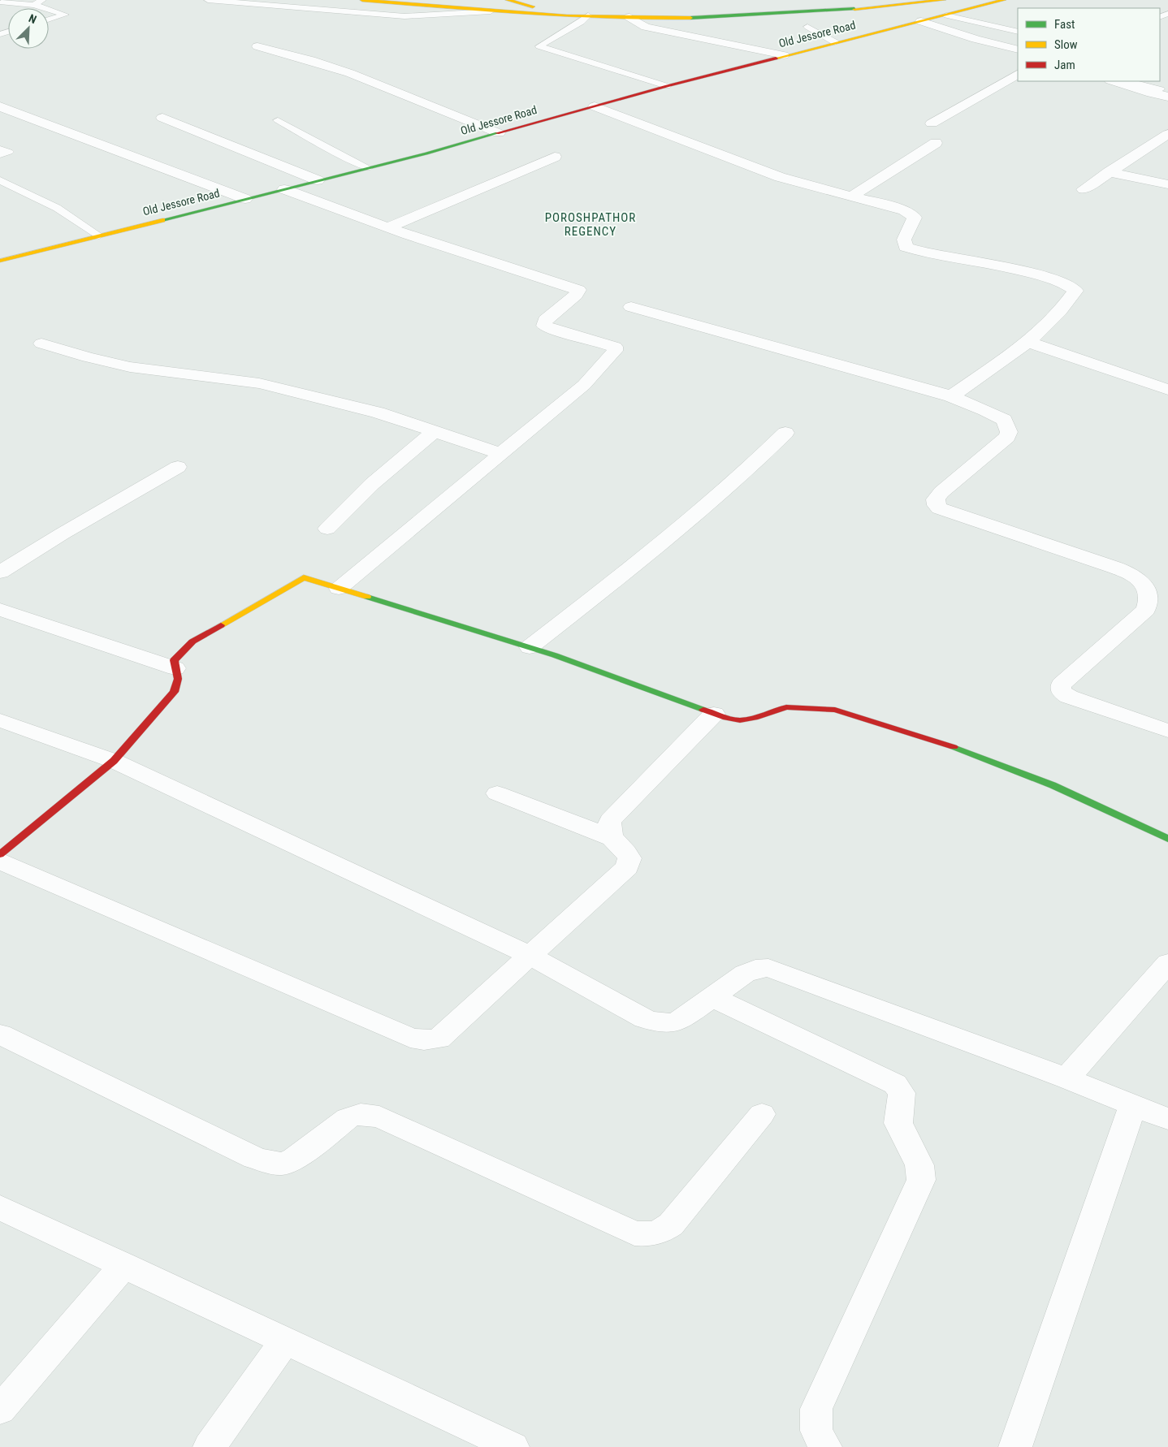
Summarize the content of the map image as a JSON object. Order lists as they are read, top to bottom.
{
  "streets": {
    "main road": ["Old Jessore Road"]
  },
  "districts": ["POROSHPATHOR REGENCY"],
  "legend": ["Fast", "Slow", "Jam"],
  "north": "top right"
}
